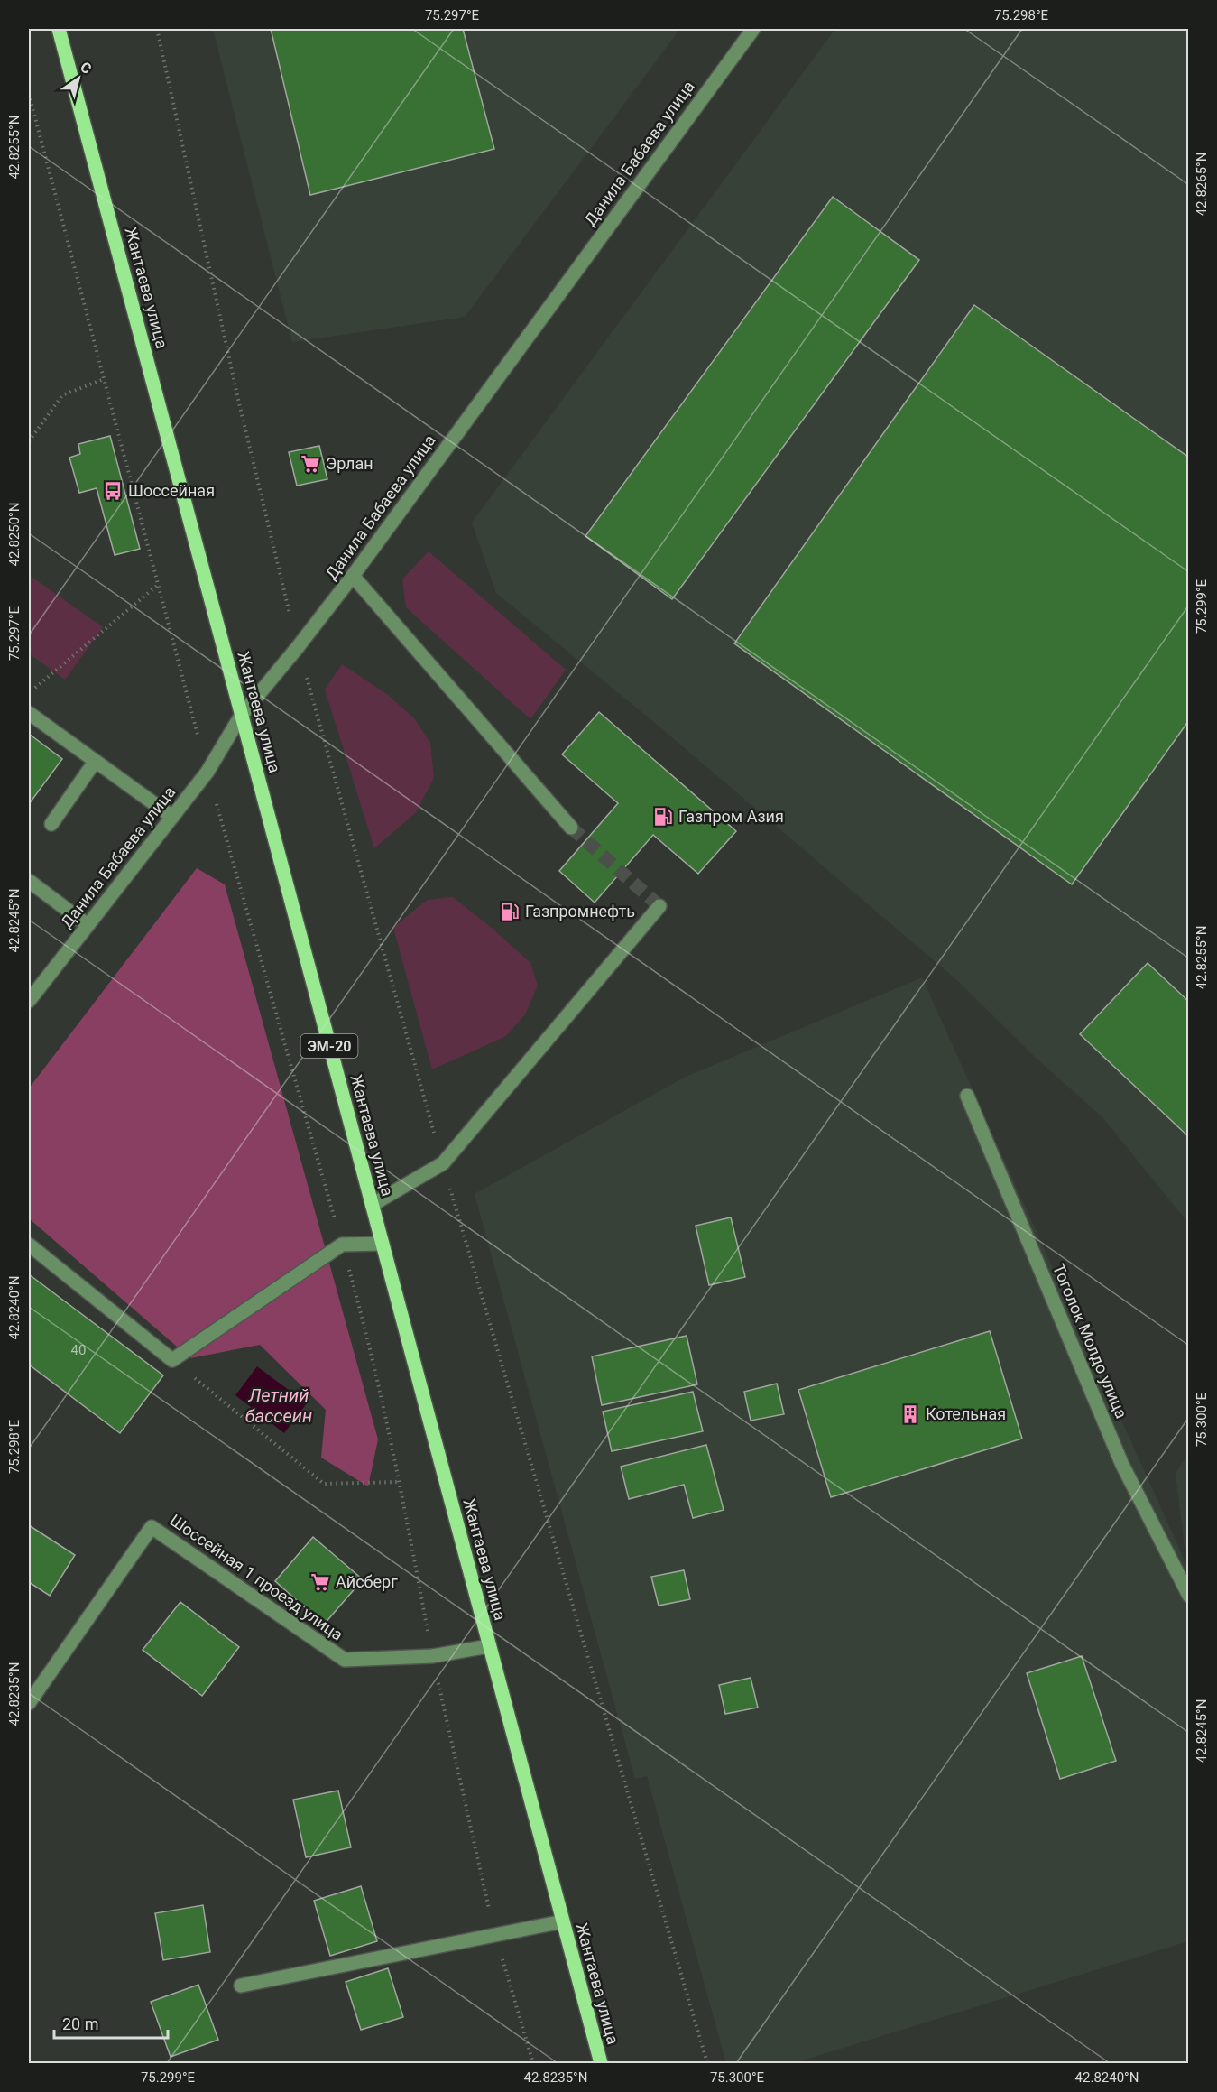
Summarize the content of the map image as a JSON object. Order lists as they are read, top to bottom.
{
  "streets": {
    "main road": ["Жантаева улица", "ЭМ-20"],
    "street": ["Данила Бабаева улица", "Тоголок Молдо улица", "Шоссейная 1 проезд улица"]
  },
  "crossings": [
    ["Данила Бабаева улица", "Жантаева улица"],
    ["Жантаева улица", "Шоссейная 1 проезд улица"]
  ],
  "water": ["Летний бассеин"],
  "places": {
    "supermarket": ["Эрлан", "Айсберг"],
    "bus stop": ["Шоссейная"],
    "fuel station": ["Газпром Азия", "Газпромнефть"],
    "building": ["Котельная"]
  },
  "house_numbers": ["40"],
  "scale_bar": "20 m",
  "north": "top right",
  "coordinates": [
    "75.297°E",
    "75.298°E",
    "42.8255°N",
    "42.8265°N",
    "42.8250°N",
    "75.299°E",
    "42.8245°N",
    "42.8240°N",
    "75.300°E",
    "42.8235°N"
  ]
}
